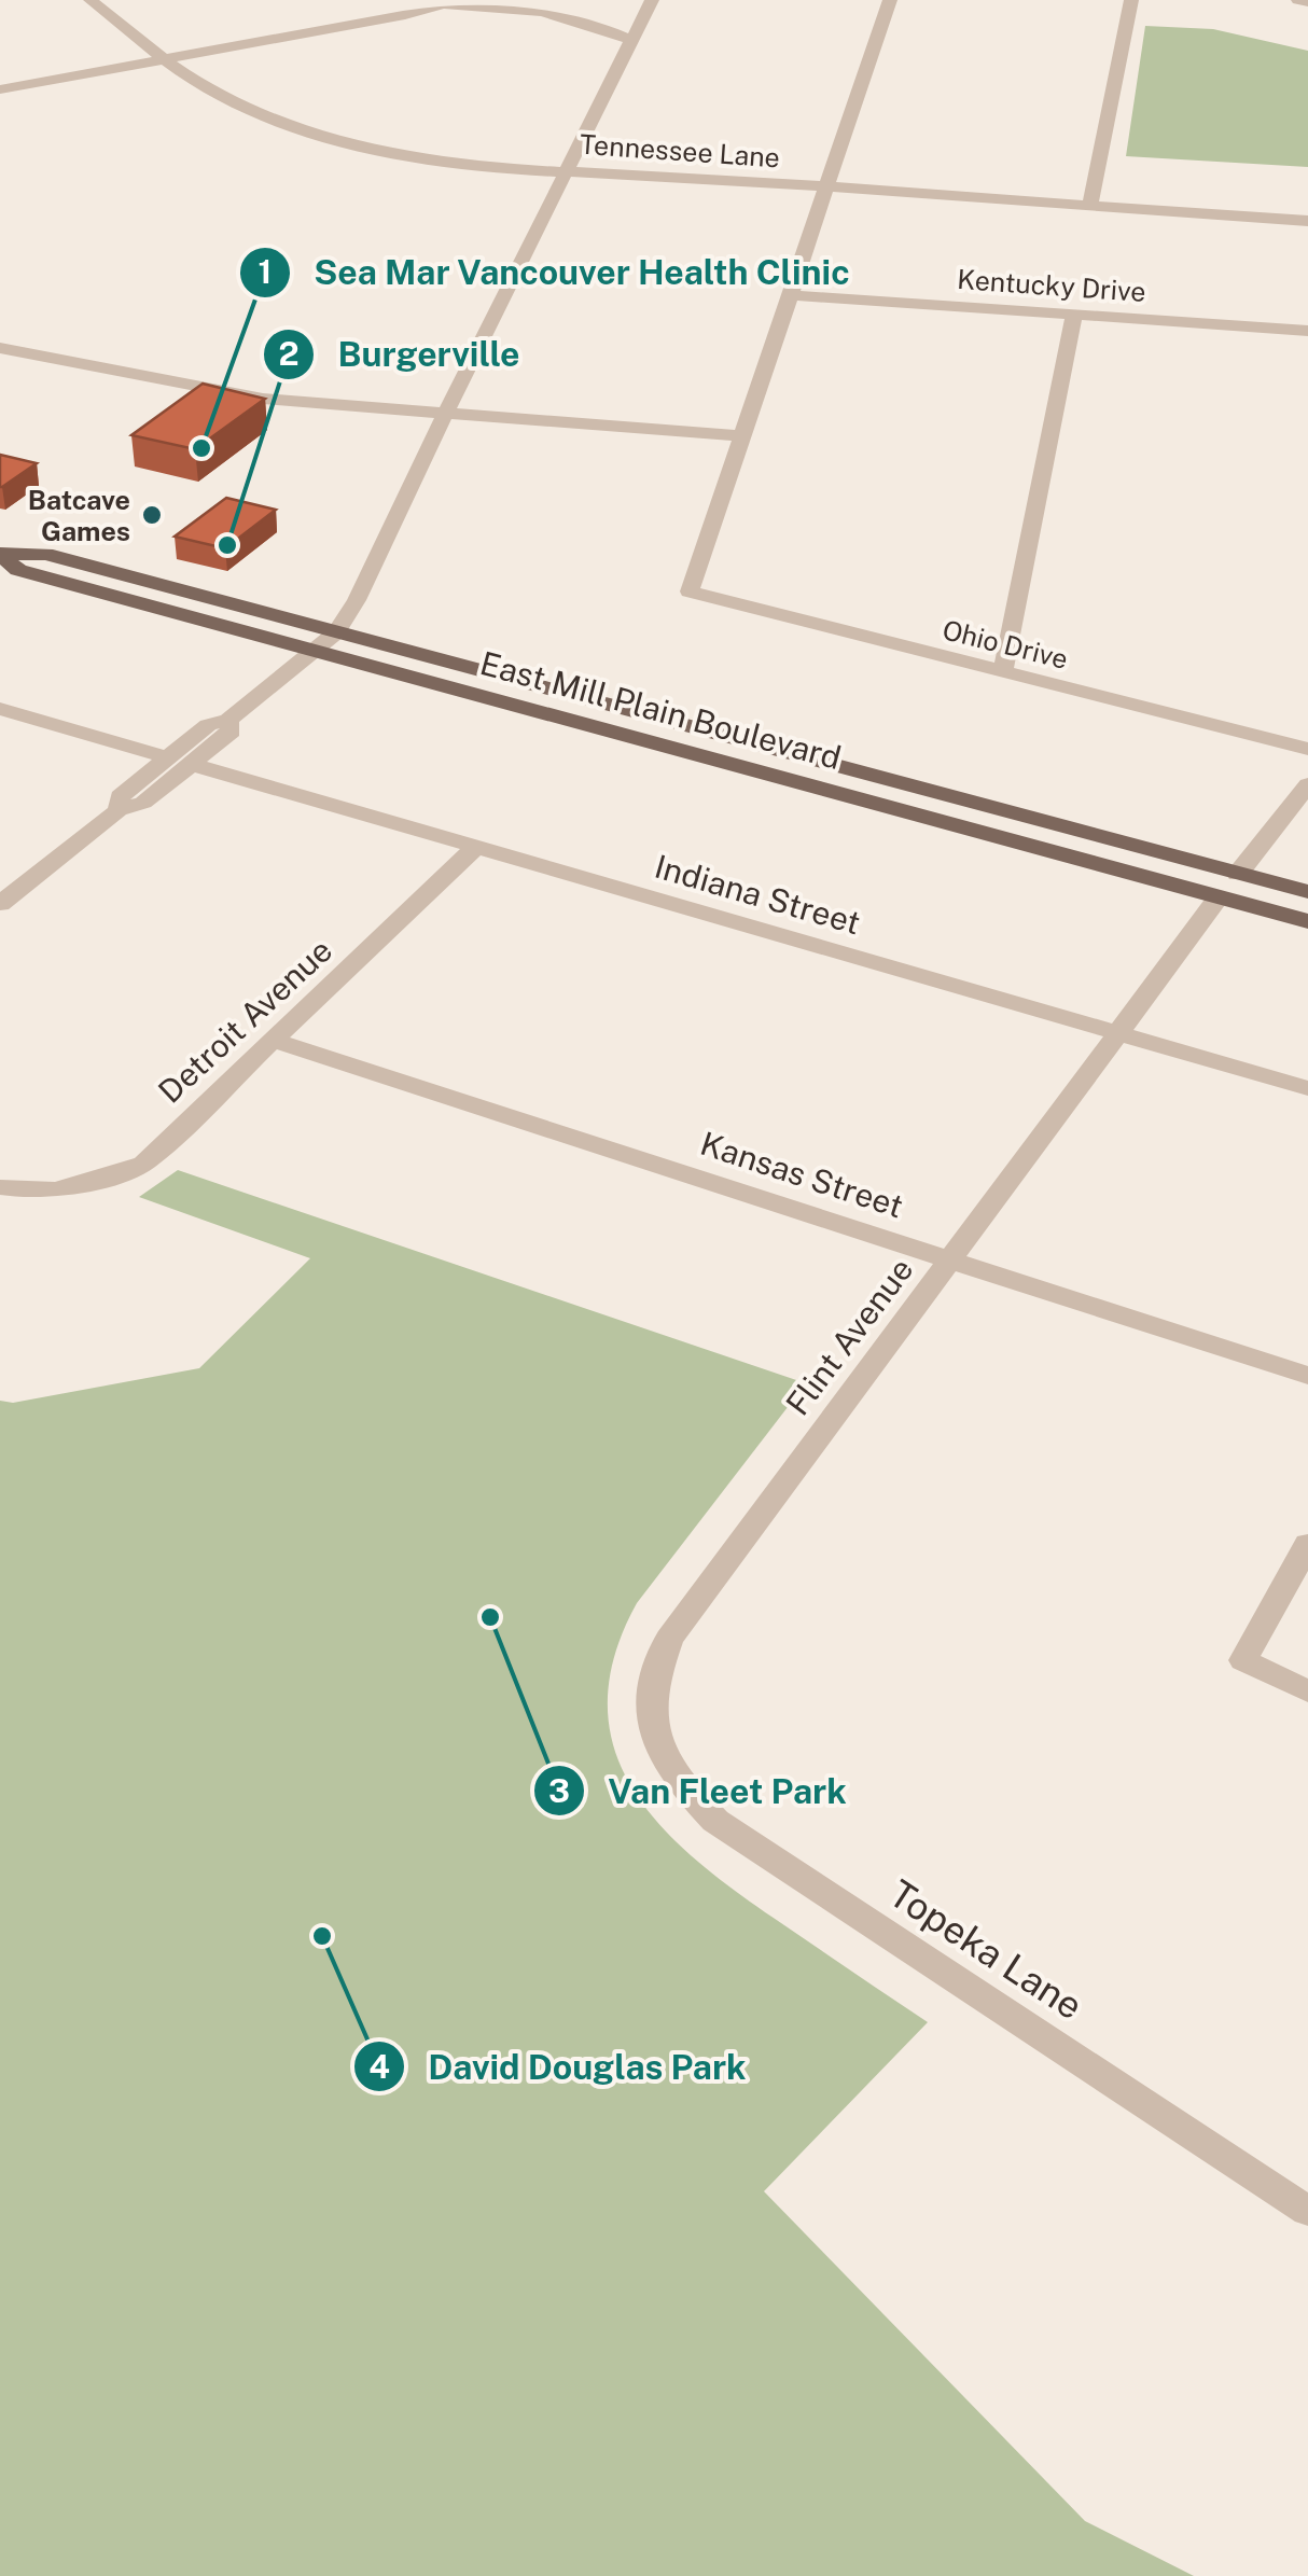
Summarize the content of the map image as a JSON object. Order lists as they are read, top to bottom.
{
  "streets": {
    "main road": ["East Mill Plain Boulevard"],
    "street": [
      "Tennessee Lane",
      "Kentucky Drive",
      "Ohio Drive",
      "Indiana Street",
      "Detroit Avenue",
      "Kansas Street",
      "Flint Avenue",
      "Topeka Lane"
    ]
  },
  "crossings": [
    ["East Mill Plain Boulevard", "Flint Avenue"],
    ["Indiana Street", "Detroit Avenue"],
    ["Indiana Street", "Flint Avenue"],
    ["Detroit Avenue", "Kansas Street"],
    ["Kansas Street", "Flint Avenue"],
    ["Flint Avenue", "Topeka Lane"]
  ],
  "places": [
    "Sea Mar Vancouver Health Clinic",
    "Batcave Games",
    "Burgerville",
    "Van Fleet Park",
    "David Douglas Park"
  ]
}
